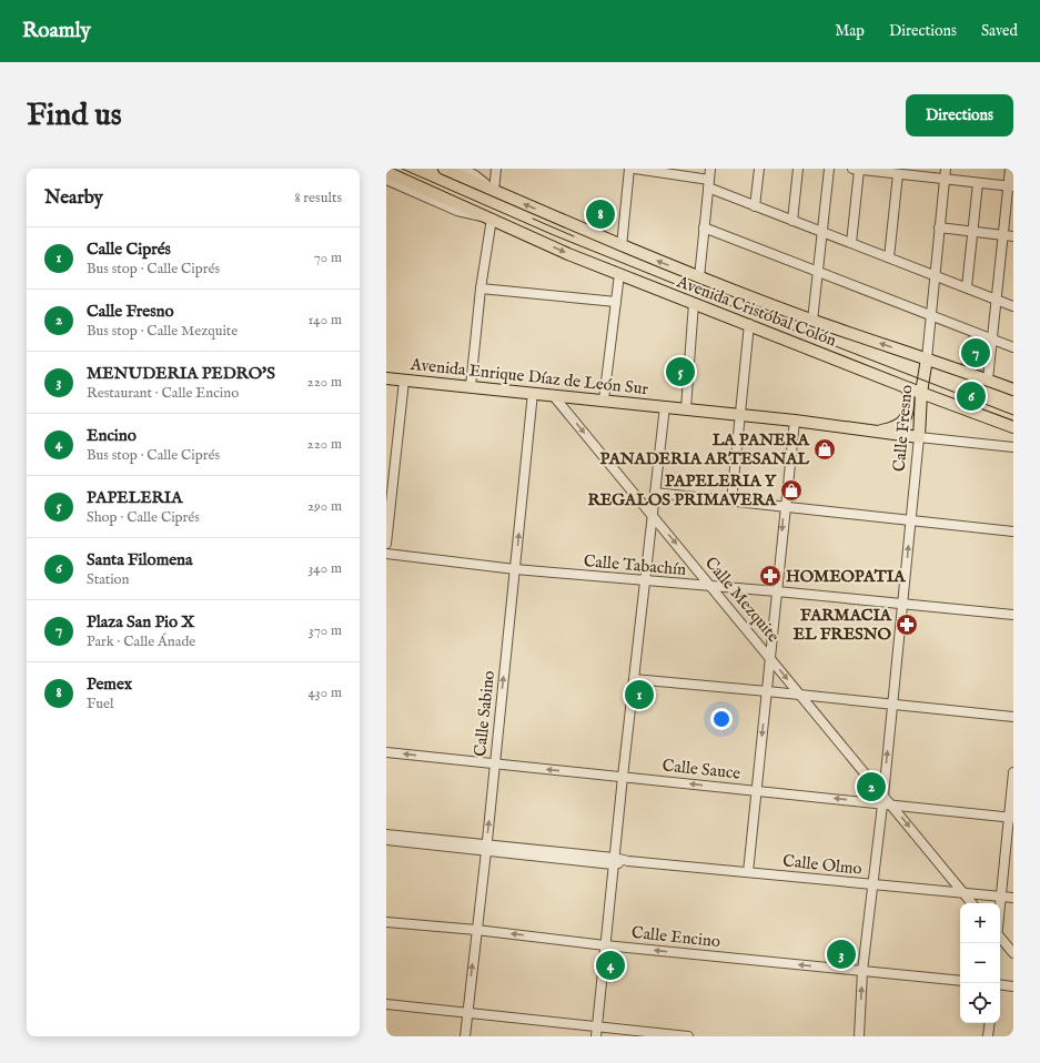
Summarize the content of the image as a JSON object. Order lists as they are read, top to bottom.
{
  "streets": {
    "main road": ["Avenida Cristóbal Colón", "Avenida Enrique Díaz de León Sur", "Calle Fresno"],
    "street": [
      "Calle Tabachín",
      "Calle Mezquite",
      "Calle Sabino",
      "Calle Sauce",
      "Calle Olmo",
      "Calle Encino"
    ]
  },
  "crossings": [
    ["Avenida Cristóbal Colón", "Calle Fresno"],
    ["Avenida Enrique Díaz de León Sur", "Calle Fresno"],
    ["Avenida Enrique Díaz de León Sur", "Calle Mezquite"],
    ["Avenida Enrique Díaz de León Sur", "Calle Sabino"],
    ["Calle Fresno", "Calle Tabachín"],
    ["Calle Fresno", "Calle Mezquite"],
    ["Calle Fresno", "Calle Sauce"],
    ["Calle Fresno", "Calle Olmo"],
    ["Calle Fresno", "Calle Encino"],
    ["Calle Tabachín", "Calle Mezquite"],
    ["Calle Tabachín", "Calle Sabino"],
    ["Calle Mezquite", "Calle Sauce"],
    ["Calle Mezquite", "Calle Olmo"],
    ["Calle Sabino", "Calle Sauce"],
    ["Calle Sabino", "Calle Olmo"],
    ["Calle Sabino", "Calle Encino"]
  ],
  "one_way": [
    "Calle Mezquite",
    "Calle Sabino",
    "Calle Sauce",
    "Calle Encino"
  ],
  "places": {
    "shop": ["LA PANERA PANADERIA ARTESANAL", "PAPELERIA Y REGALOS PRIMAVERA"],
    "pharmacy": ["HOMEOPATIA", "FARMACIA EL FRESNO"]
  },
  "page": {
    "header": "Roamly",
    "nav": ["Map", "Directions", "Saved"],
    "buttons": "Directions",
    "title": "Find us",
    "heading": ["Nearby", "8 results"],
    "pins": [
      "8",
      "7",
      "5",
      "6",
      "1",
      "2",
      "3",
      "4"
    ],
    "list": [
      {
        "mark": "1",
        "name": "Calle Ciprés",
        "note": "Bus stop · Calle Ciprés",
        "value": "70 m"
      },
      {
        "mark": "2",
        "name": "Calle Fresno",
        "note": "Bus stop · Calle Mezquite",
        "value": "140 m"
      },
      {
        "mark": "3",
        "name": "MENUDERIA PEDRO'S",
        "note": "Restaurant · Calle Encino",
        "value": "220 m"
      },
      {
        "mark": "4",
        "name": "Encino",
        "note": "Bus stop · Calle Ciprés",
        "value": "220 m"
      },
      {
        "mark": "5",
        "name": "PAPELERIA",
        "note": "Shop · Calle Ciprés",
        "value": "290 m"
      },
      {
        "mark": "6",
        "name": "Santa Filomena",
        "note": "Station",
        "value": "340 m"
      },
      {
        "mark": "7",
        "name": "Plaza San Pio X",
        "note": "Park · Calle Ánade",
        "value": "370 m"
      },
      {
        "mark": "8",
        "name": "Pemex",
        "note": "Fuel",
        "value": "430 m"
      }
    ],
    "map_buttons": ["+", "−"]
  }
}
